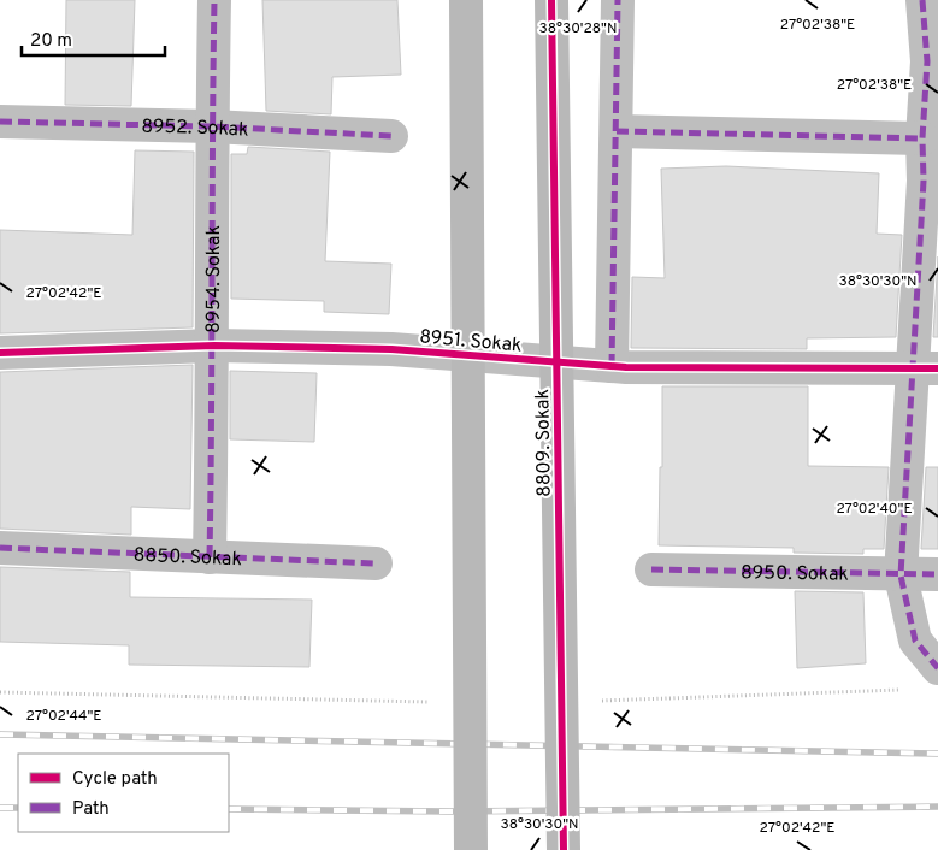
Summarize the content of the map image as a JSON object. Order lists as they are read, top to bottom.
{
  "streets": {
    "street": [
      "8952. Sokak",
      "8954. Sokak",
      "8951. Sokak",
      "8809. Sokak",
      "8850. Sokak",
      "8950. Sokak"
    ]
  },
  "crossings": [
    ["8952. Sokak", "8954. Sokak"],
    ["8954. Sokak", "8951. Sokak"],
    ["8954. Sokak", "8850. Sokak"]
  ],
  "legend": ["Cycle path", "Path"],
  "scale_bar": "20 m",
  "coordinates": [
    "27°02'38\"E",
    "38°30'28\"N",
    "38°30'30\"N",
    "27°02'42\"E",
    "27°02'40\"E",
    "27°02'44\"E"
  ]
}
